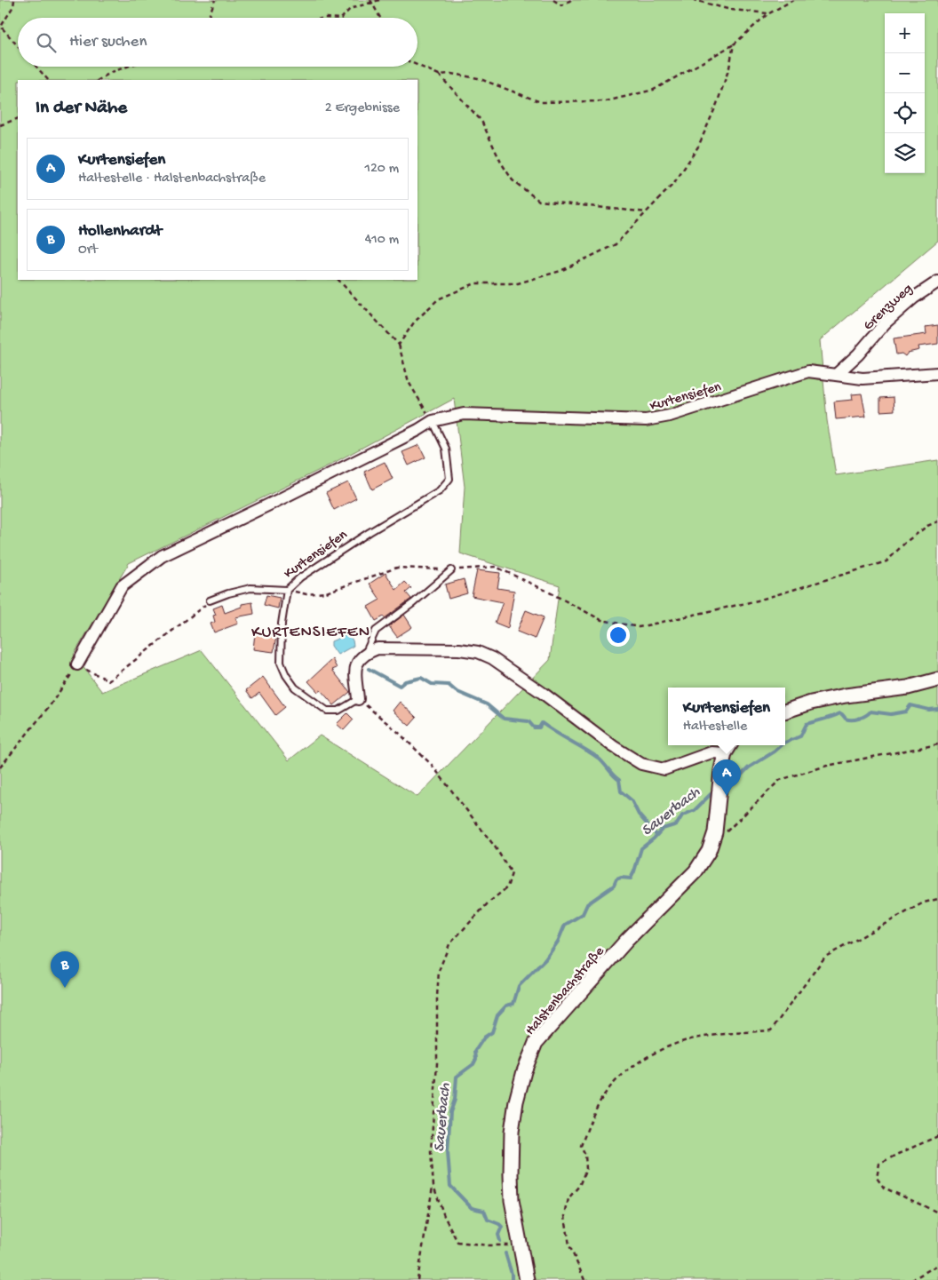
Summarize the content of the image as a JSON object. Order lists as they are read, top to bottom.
{
  "streets": {
    "street": ["Grenzweg", "Kurtensiefen", "Halstenbachstraße"]
  },
  "crossings": [
    ["Grenzweg", "Kurtensiefen"]
  ],
  "districts": ["KURTENSIEFEN"],
  "water": ["Sauerbach"],
  "page": {
    "map_buttons": ["+", "−"],
    "search": "Hier suchen",
    "heading": ["In der Nähe", "2 Ergebnisse"],
    "list": [
      {
        "mark": "A",
        "name": "Kurtensiefen",
        "note": "Haltestelle · Halstenbachstraße",
        "value": "120 m"
      },
      {
        "mark": "B",
        "name": "Hollenhardt",
        "note": "Ort",
        "value": "410 m"
      }
    ],
    "popup": ["Kurtensiefen", "Haltestelle"],
    "pins": ["A", "B"]
  }
}
